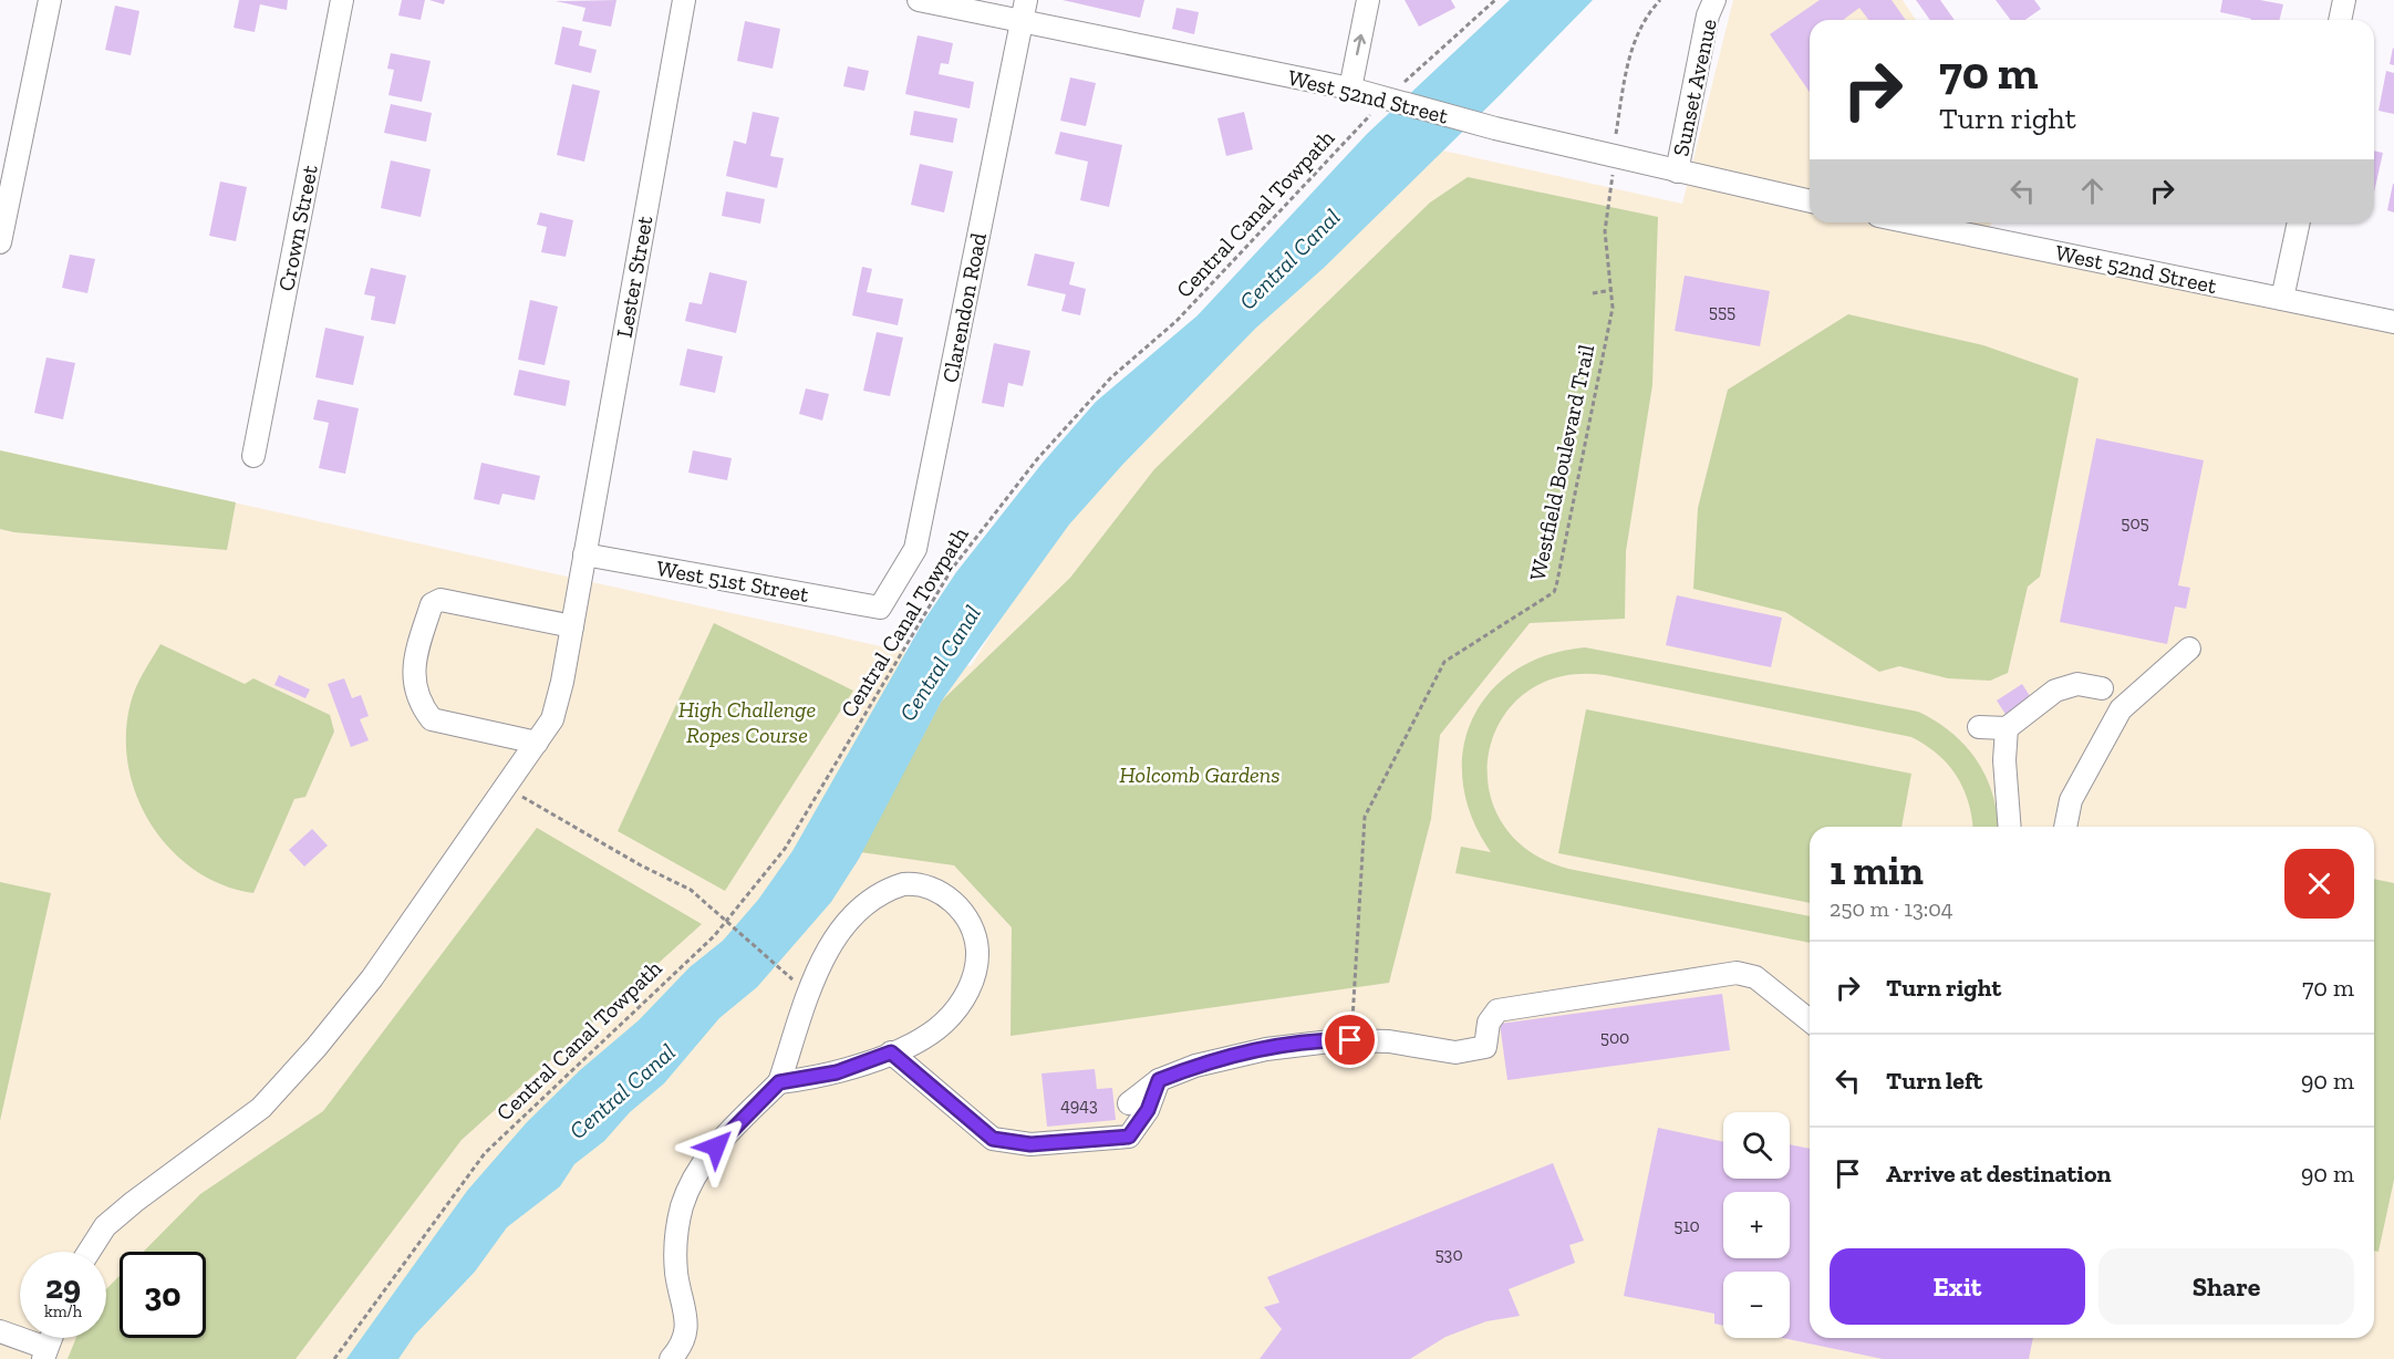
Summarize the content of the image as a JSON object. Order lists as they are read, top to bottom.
{
  "streets": {
    "street": [
      "Sunset Avenue",
      "West 52nd Street",
      "Crown Street",
      "Lester Street",
      "Clarendon Road",
      "West 51st Street"
    ],
    "path": ["Central Canal Towpath", "Westfield Boulevard Trail"]
  },
  "crossings": [
    ["Sunset Avenue", "West 52nd Street"],
    ["West 52nd Street", "Central Canal Towpath"],
    ["West 52nd Street", "Clarendon Road"],
    ["Lester Street", "West 51st Street"],
    ["Clarendon Road", "West 51st Street"]
  ],
  "water": ["Central Canal"],
  "parks": ["High Challenge Ropes Course", "Holcomb Gardens"],
  "house_numbers": [
    "555",
    "505",
    "500",
    "4943",
    "510",
    "530"
  ],
  "page": {
    "turn": ["70 m", "Turn right"],
    "heading": ["1 min", "250 m · 13:04"],
    "list": [
      {
        "name": "Turn right",
        "value": "70 m"
      },
      {
        "name": "Turn left",
        "value": "90 m"
      },
      {
        "name": "Arrive at destination",
        "value": "90 m"
      }
    ],
    "map_buttons": ["+", "−"],
    "buttons": ["Exit", "Share"],
    "speed": "29 km/h",
    "limit": "30"
  }
}
